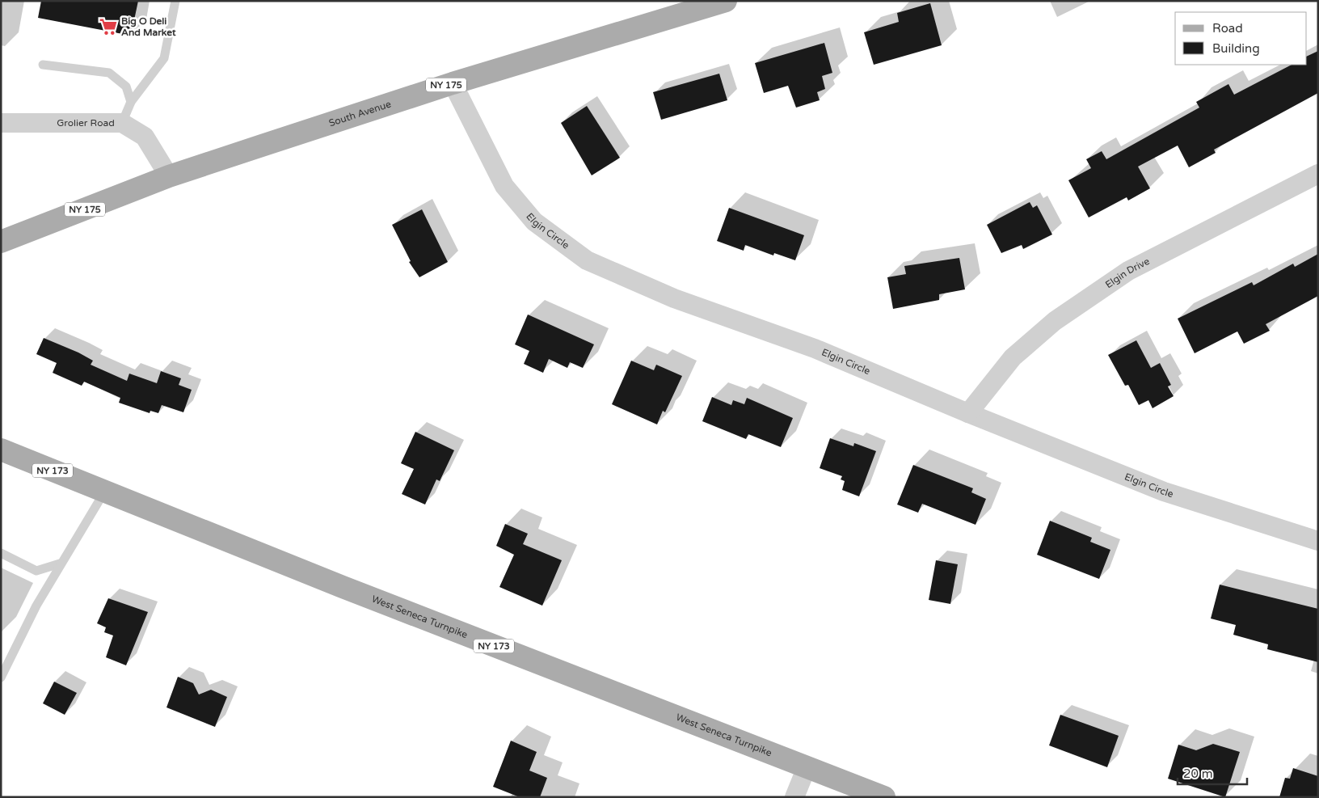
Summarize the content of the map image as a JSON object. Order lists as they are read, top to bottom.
{
  "streets": {
    "main road": [
      "NY 175",
      "South Avenue",
      "NY 173",
      "West Seneca Turnpike"
    ],
    "street": ["Grolier Road", "Elgin Circle", "Elgin Drive"]
  },
  "crossings": [
    ["South Avenue", "Grolier Road"],
    ["South Avenue", "Elgin Circle"],
    ["Elgin Circle", "Elgin Drive"]
  ],
  "places": {
    "supermarket": ["Big O Deli And Market"]
  },
  "legend": ["Road", "Building"],
  "scale_bar": "20 m"
}
